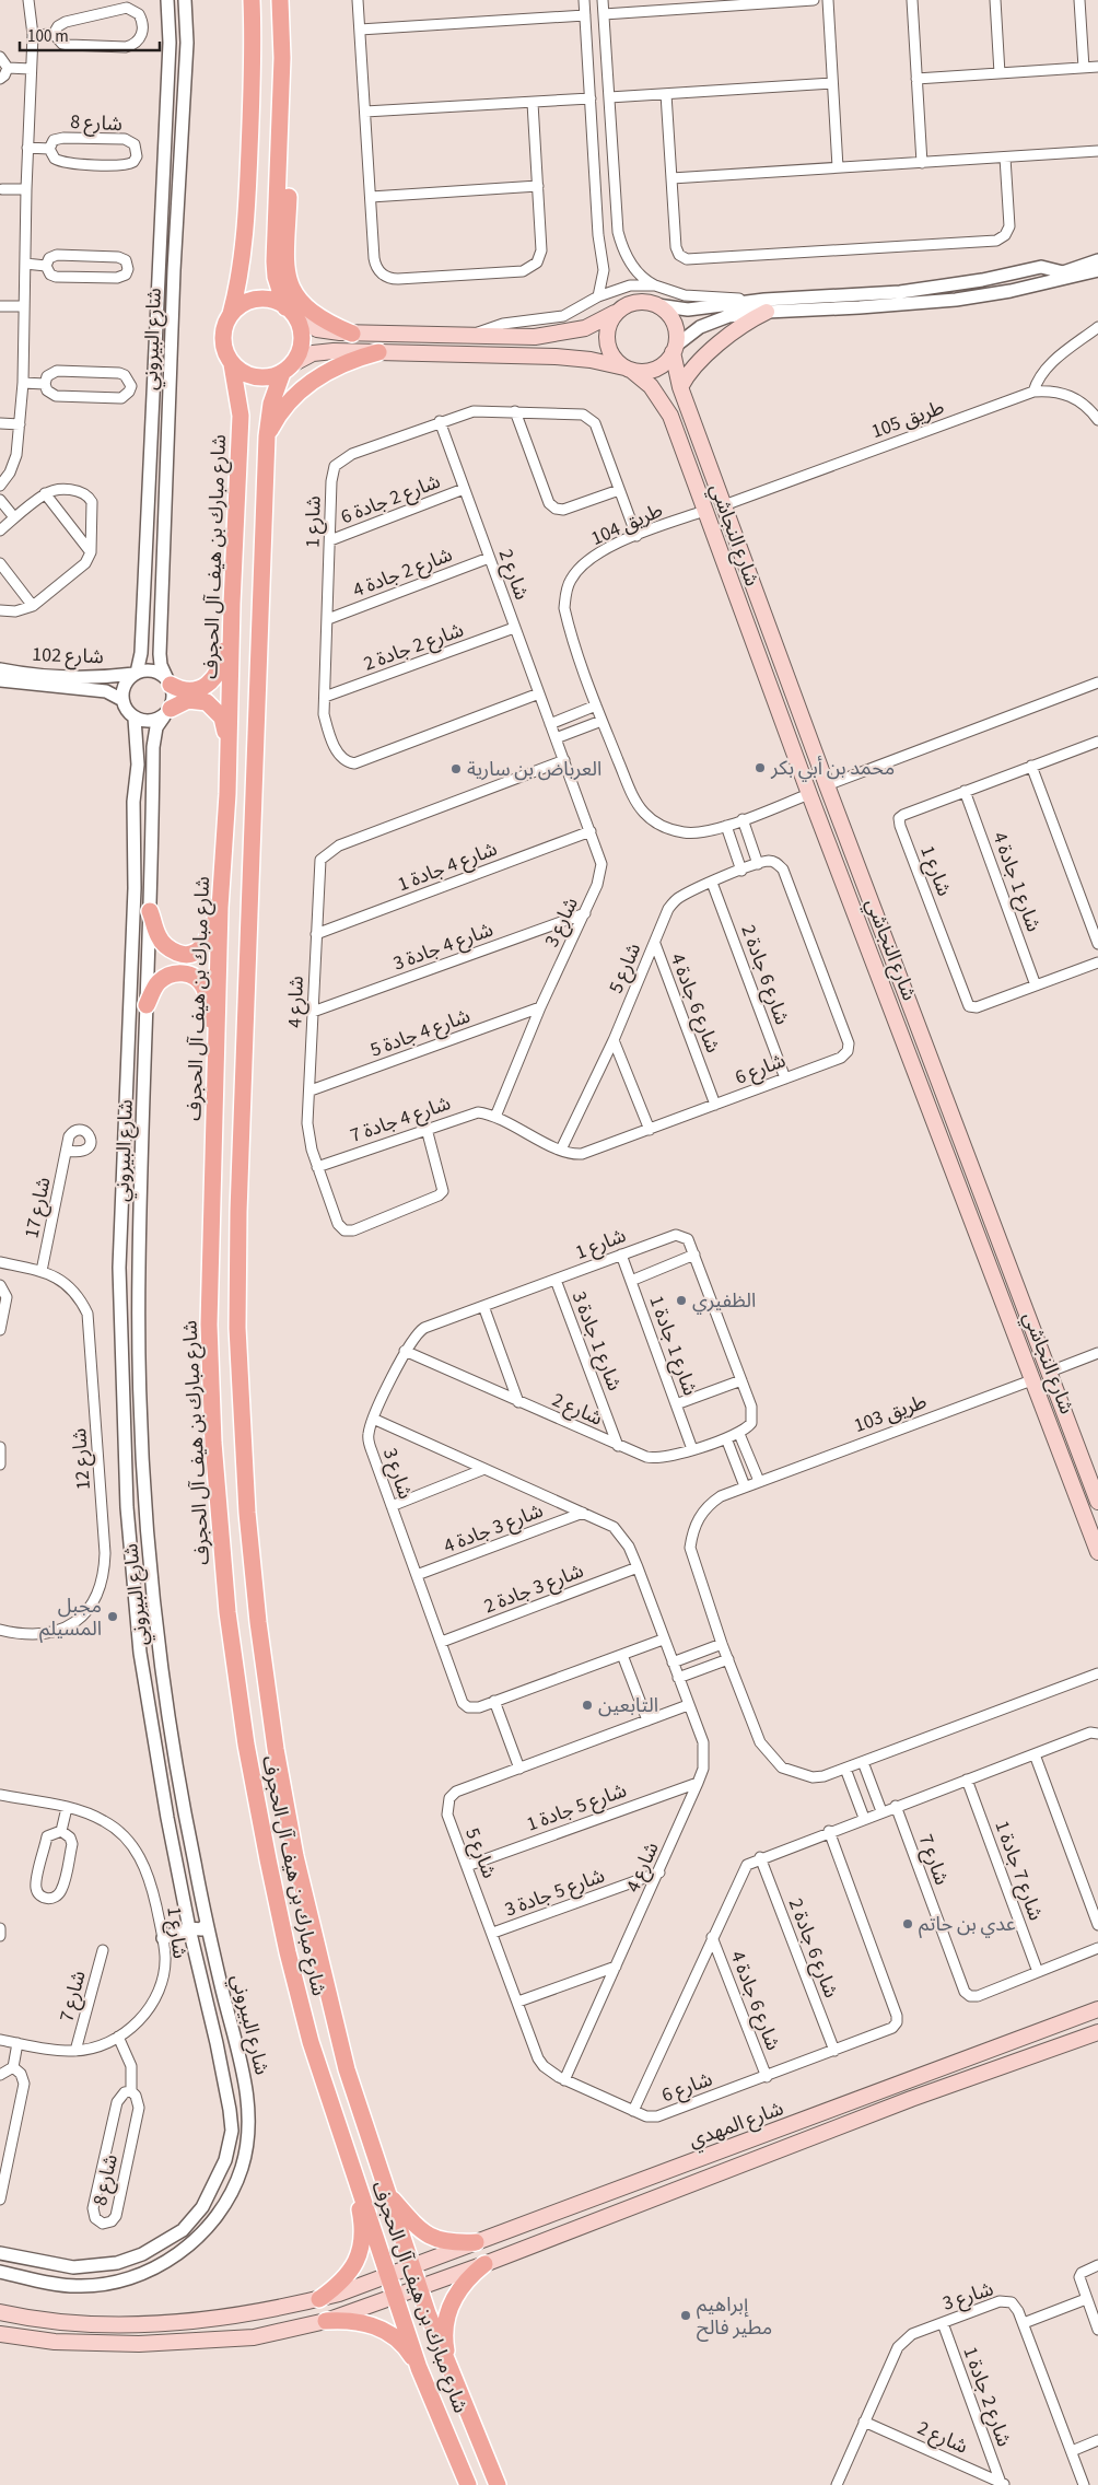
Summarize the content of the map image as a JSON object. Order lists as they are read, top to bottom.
{
  "streets": {
    "main road": ["شارع النجاشي", "شارع مبارك بن هيف آل الحجرف", "شارع المهدي"],
    "street": [
      "شارع 8",
      "شارع البيروني",
      "طريق 105",
      "شارع 2 جادة 6",
      "شارع 1",
      "طريق 104",
      "شارع 2 جادة 4",
      "شارع 2",
      "شارع 2 جادة 2",
      "شارع 102",
      "شارع 4 جادة 1",
      "شارع 1 جادة 4",
      "شارع 3",
      "شارع 4 جادة 3",
      "شارع 5",
      "شارع 6 جادة 2",
      "شارع 4",
      "شارع 6 جادة 4",
      "شارع 4 جادة 5",
      "شارع 6",
      "شارع 4 جادة 7",
      "شارع 17",
      "شارع 1 جادة 3",
      "شارع 1 جادة 1",
      "طريق 103",
      "شارع 12",
      "شارع 3 جادة 4",
      "شارع 3 جادة 2",
      "شارع 5 جادة 1",
      "شارع 7",
      "شارع 7 جادة 1",
      "شارع 5 جادة 3",
      "شارع 2 جادة 1"
    ]
  },
  "crossings": [
    ["شارع 8", "شارع 1"],
    ["شارع البيروني", "شارع 102"],
    ["طريق 105", "شارع النجاشي"],
    ["شارع 2 جادة 6", "شارع 1"],
    ["شارع 2 جادة 6", "شارع 2"],
    ["شارع 1", "طريق 104"],
    ["شارع 1", "شارع 2 جادة 4"],
    ["شارع 1", "شارع 2"],
    ["شارع 1", "شارع 2 جادة 2"],
    ["شارع 1", "شارع 1 جادة 4"],
    ["شارع 1", "شارع 3"],
    ["شارع 1", "شارع 1 جادة 3"],
    ["شارع 1", "شارع 1 جادة 1"],
    ["شارع 1", "شارع 7"],
    ["طريق 104", "شارع النجاشي"],
    ["شارع النجاشي", "طريق 103"],
    ["شارع مبارك بن هيف آل الحجرف", "شارع المهدي"],
    ["شارع 2 جادة 4", "شارع 2"],
    ["شارع 2", "شارع 2 جادة 2"],
    ["شارع 2", "شارع 3"],
    ["شارع 2", "شارع 1 جادة 3"],
    ["شارع 2", "شارع 1 جادة 1"],
    ["شارع 2", "شارع 2 جادة 1"],
    ["شارع 4 جادة 1", "شارع 3"],
    ["شارع 4 جادة 1", "شارع 4"],
    ["شارع 3", "شارع 4 جادة 3"],
    ["شارع 3", "شارع 4"],
    ["شارع 3", "شارع 4 جادة 5"],
    ["شارع 3", "شارع 6"],
    ["شارع 3", "شارع 4 جادة 7"],
    ["شارع 3", "شارع 3 جادة 4"],
    ["شارع 3", "شارع 3 جادة 2"],
    ["شارع 3", "شارع 2 جادة 1"],
    ["شارع 4 جادة 3", "شارع 4"],
    ["شارع 5", "شارع 6 جادة 2"],
    ["شارع 5", "شارع 4"],
    ["شارع 5", "شارع 6 جادة 4"],
    ["شارع 5", "شارع 6"],
    ["شارع 5", "شارع 5 جادة 1"],
    ["شارع 5", "شارع 5 جادة 3"],
    ["شارع 6 جادة 2", "شارع 6"],
    ["شارع 4", "شارع 4 جادة 5"],
    ["شارع 4", "شارع 4 جادة 7"],
    ["شارع 4", "شارع 5 جادة 1"],
    ["شارع 4", "شارع 5 جادة 3"],
    ["شارع 6 جادة 4", "شارع 6"],
    ["شارع 6", "شارع 4 جادة 7"],
    ["شارع 6", "شارع 7"],
    ["شارع 17", "شارع 12"],
    ["شارع 7", "شارع 7 جادة 1"]
  ],
  "places": [
    "محمد بن أبي بكر",
    "العرباض بن سارية",
    "الظفيري",
    "مجبل المسيلم",
    "التابعين",
    "عدي بن حاتم",
    "إبراهيم مطير فالح"
  ],
  "scale_bar": "100 m"
}
